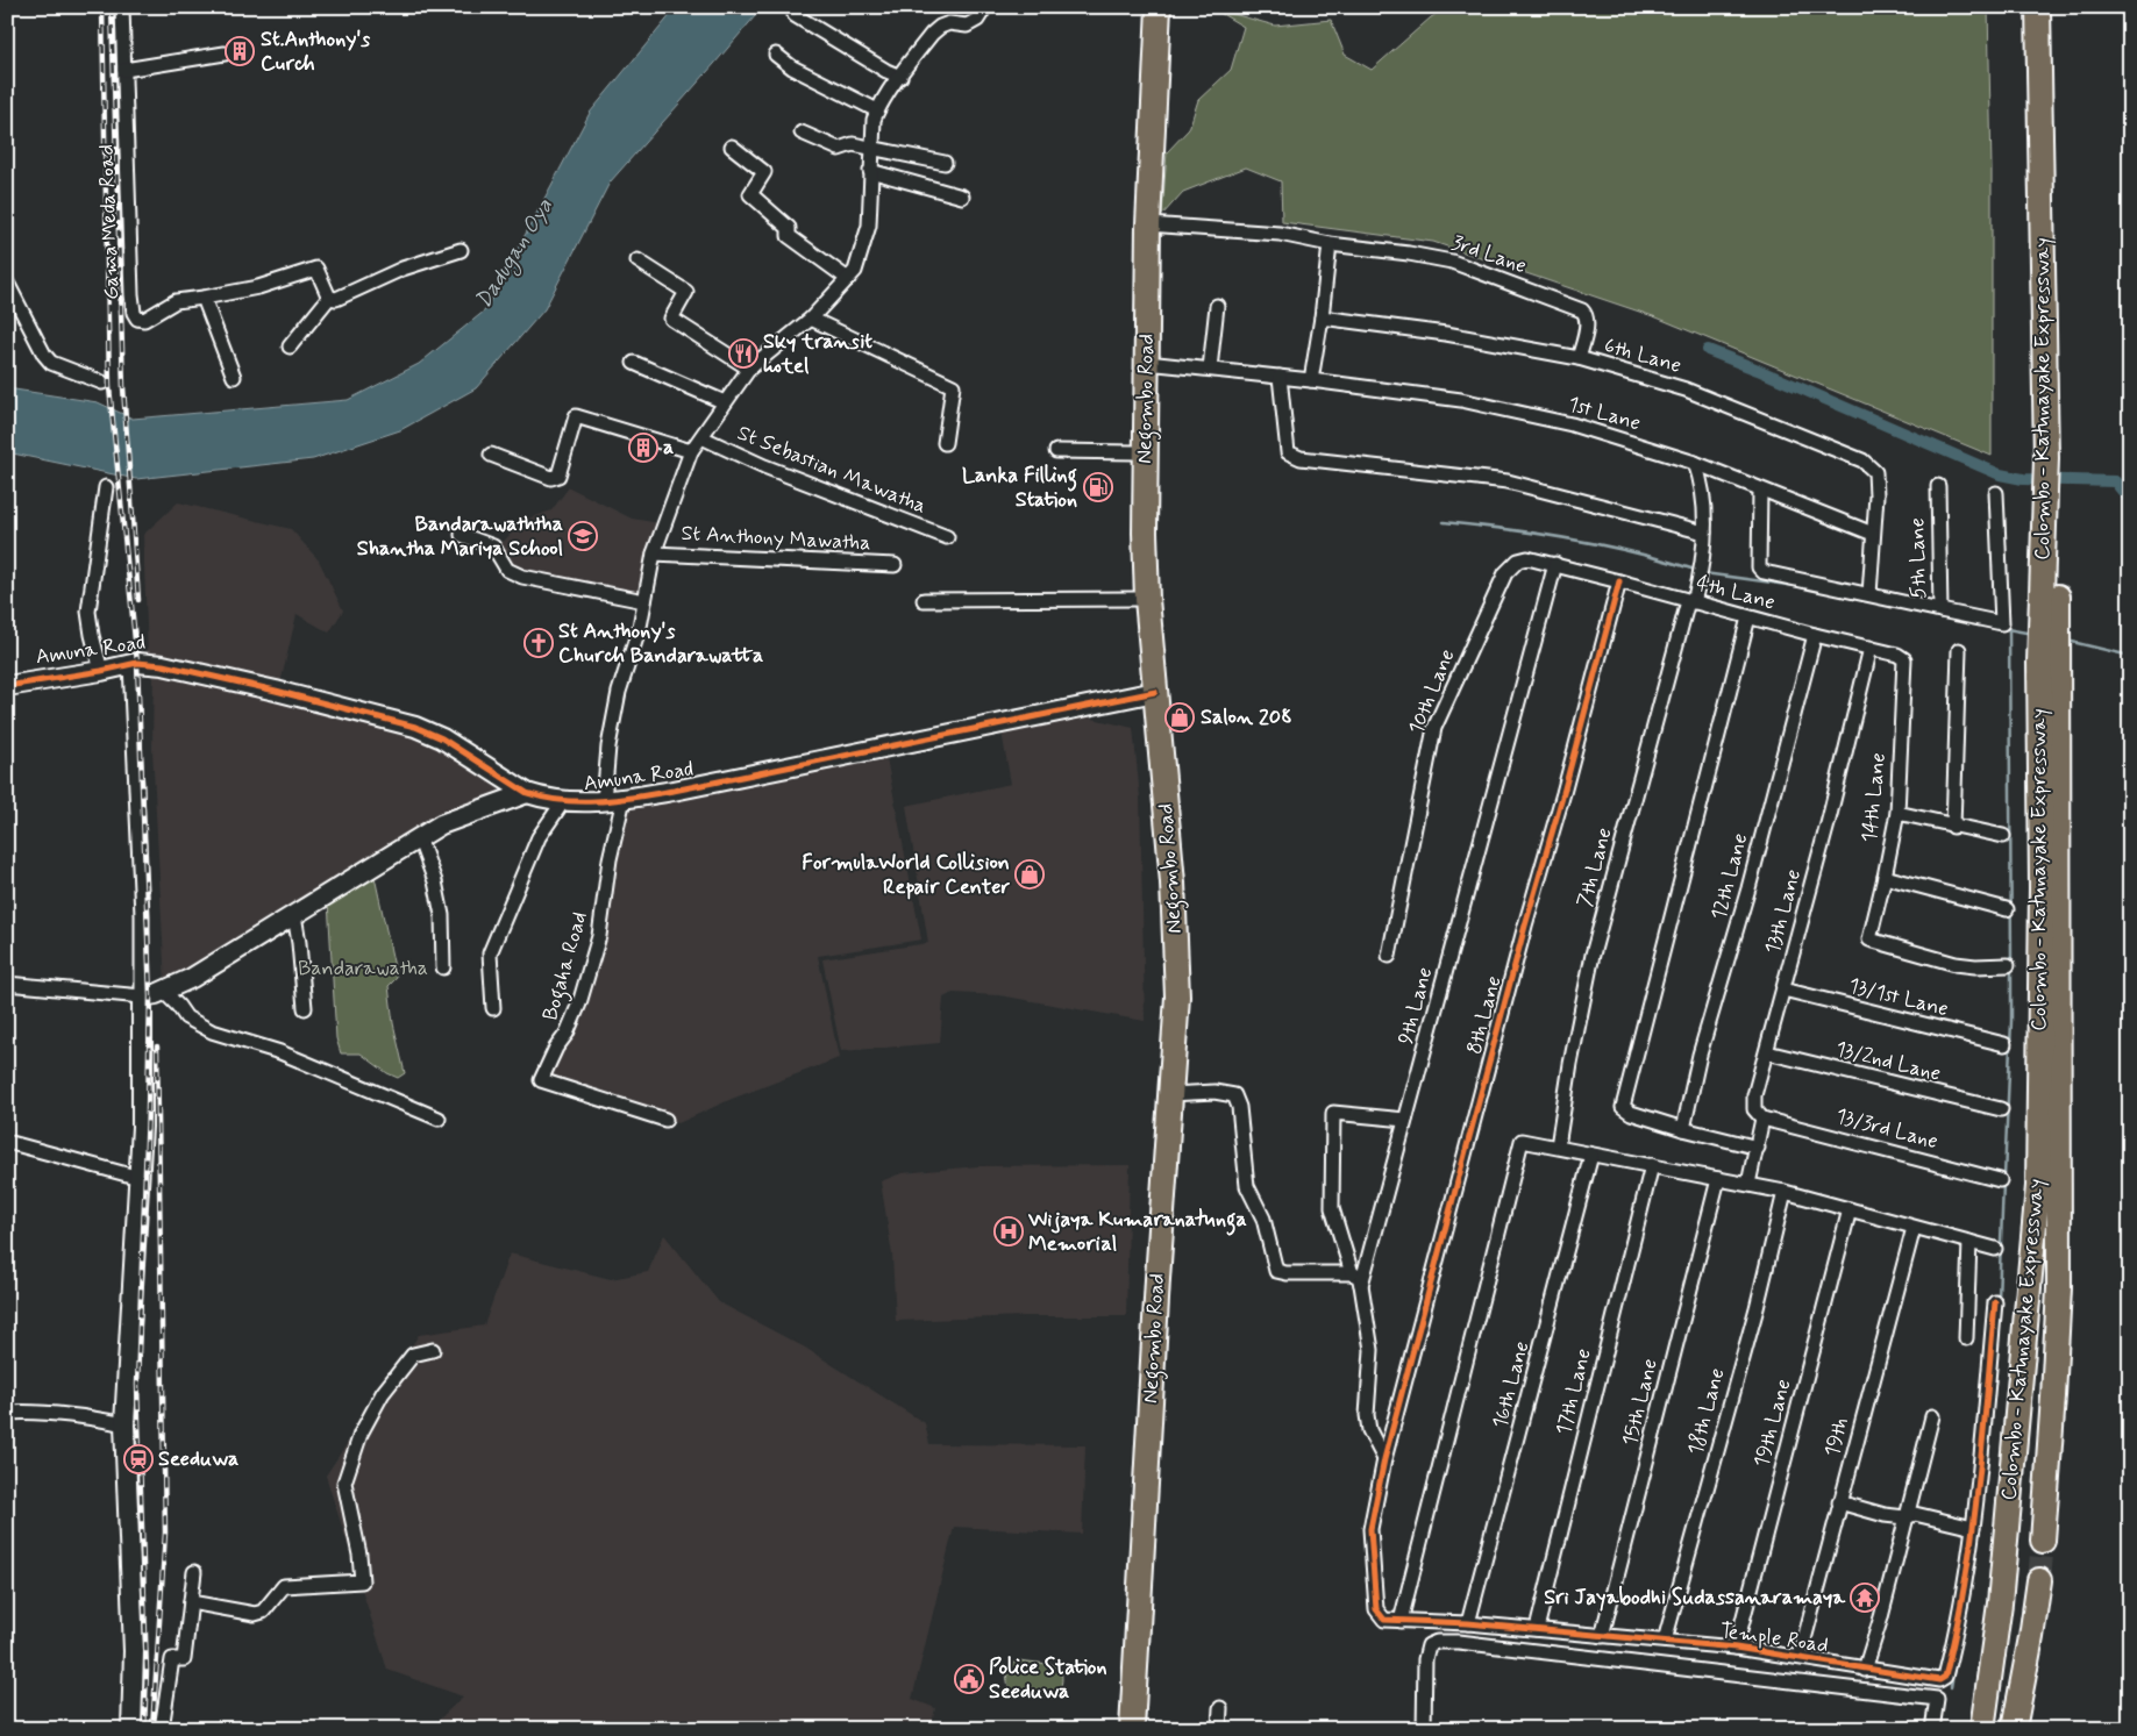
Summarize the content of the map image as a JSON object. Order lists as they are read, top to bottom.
{
  "streets": {
    "highway": ["Negombo Road", "Colombo - Katunayake Expressway"],
    "street": [
      "Gama Meda Road",
      "3rd Lane",
      "6th Lane",
      "1st Lane",
      "St Sebastian Mawatha",
      "St Anthony Mawatha",
      "5th Lane",
      "4th Lane",
      "Amuna Road",
      "10th Lane",
      "14th Lane",
      "7th Lane",
      "12th Lane",
      "13th Lane",
      "Bogaha Road",
      "13/1st Lane",
      "9th Lane",
      "8th Lane",
      "13/2nd Lane",
      "13/3rd Lane",
      "16th Lane",
      "17th Lane",
      "15th Lane",
      "18th Lane",
      "19th Lane",
      "19th",
      "Temple Road"
    ]
  },
  "crossings": [
    ["3rd Lane", "6th Lane"],
    ["3rd Lane", "Negombo Road"],
    ["6th Lane", "1st Lane"],
    ["Negombo Road", "1st Lane"],
    ["Negombo Road", "Amuna Road"],
    ["1st Lane", "7th Lane"],
    ["4th Lane", "10th Lane"],
    ["4th Lane", "14th Lane"],
    ["4th Lane", "7th Lane"],
    ["4th Lane", "12th Lane"],
    ["4th Lane", "13th Lane"],
    ["4th Lane", "9th Lane"],
    ["4th Lane", "8th Lane"],
    ["Amuna Road", "Bogaha Road"],
    ["10th Lane", "9th Lane"],
    ["13th Lane", "13/1st Lane"],
    ["13th Lane", "13/2nd Lane"],
    ["13th Lane", "13/3rd Lane"],
    ["9th Lane", "8th Lane"],
    ["9th Lane", "Temple Road"],
    ["8th Lane", "Temple Road"],
    ["16th Lane", "Temple Road"],
    ["17th Lane", "Temple Road"],
    ["15th Lane", "Temple Road"],
    ["18th Lane", "Temple Road"],
    ["19th Lane", "Temple Road"],
    ["19th", "Temple Road"]
  ],
  "water": ["Dadugan Oya"],
  "parks": ["Bandarawatha"],
  "places": {
    "building": ["St.Anthony's Curch", "a"],
    "restaurant": ["Sky transit hotel"],
    "fuel station": ["Lanka Filling Station"],
    "school or university": ["Bandarawaththa Shantha Mariya School"],
    "church": ["St Anthony's Church Bandarawatta"],
    "shop": ["Salon 208", "FormulaWorld Collision Repair Center"],
    "hospital": ["Wijaya Kumaranatunga Memorial"],
    "station": ["Seeduwa"],
    "temple": ["Sri Jayabodhi Sudassanaramaya"],
    "public building": ["Police Station Seeduwa"]
  }
}
